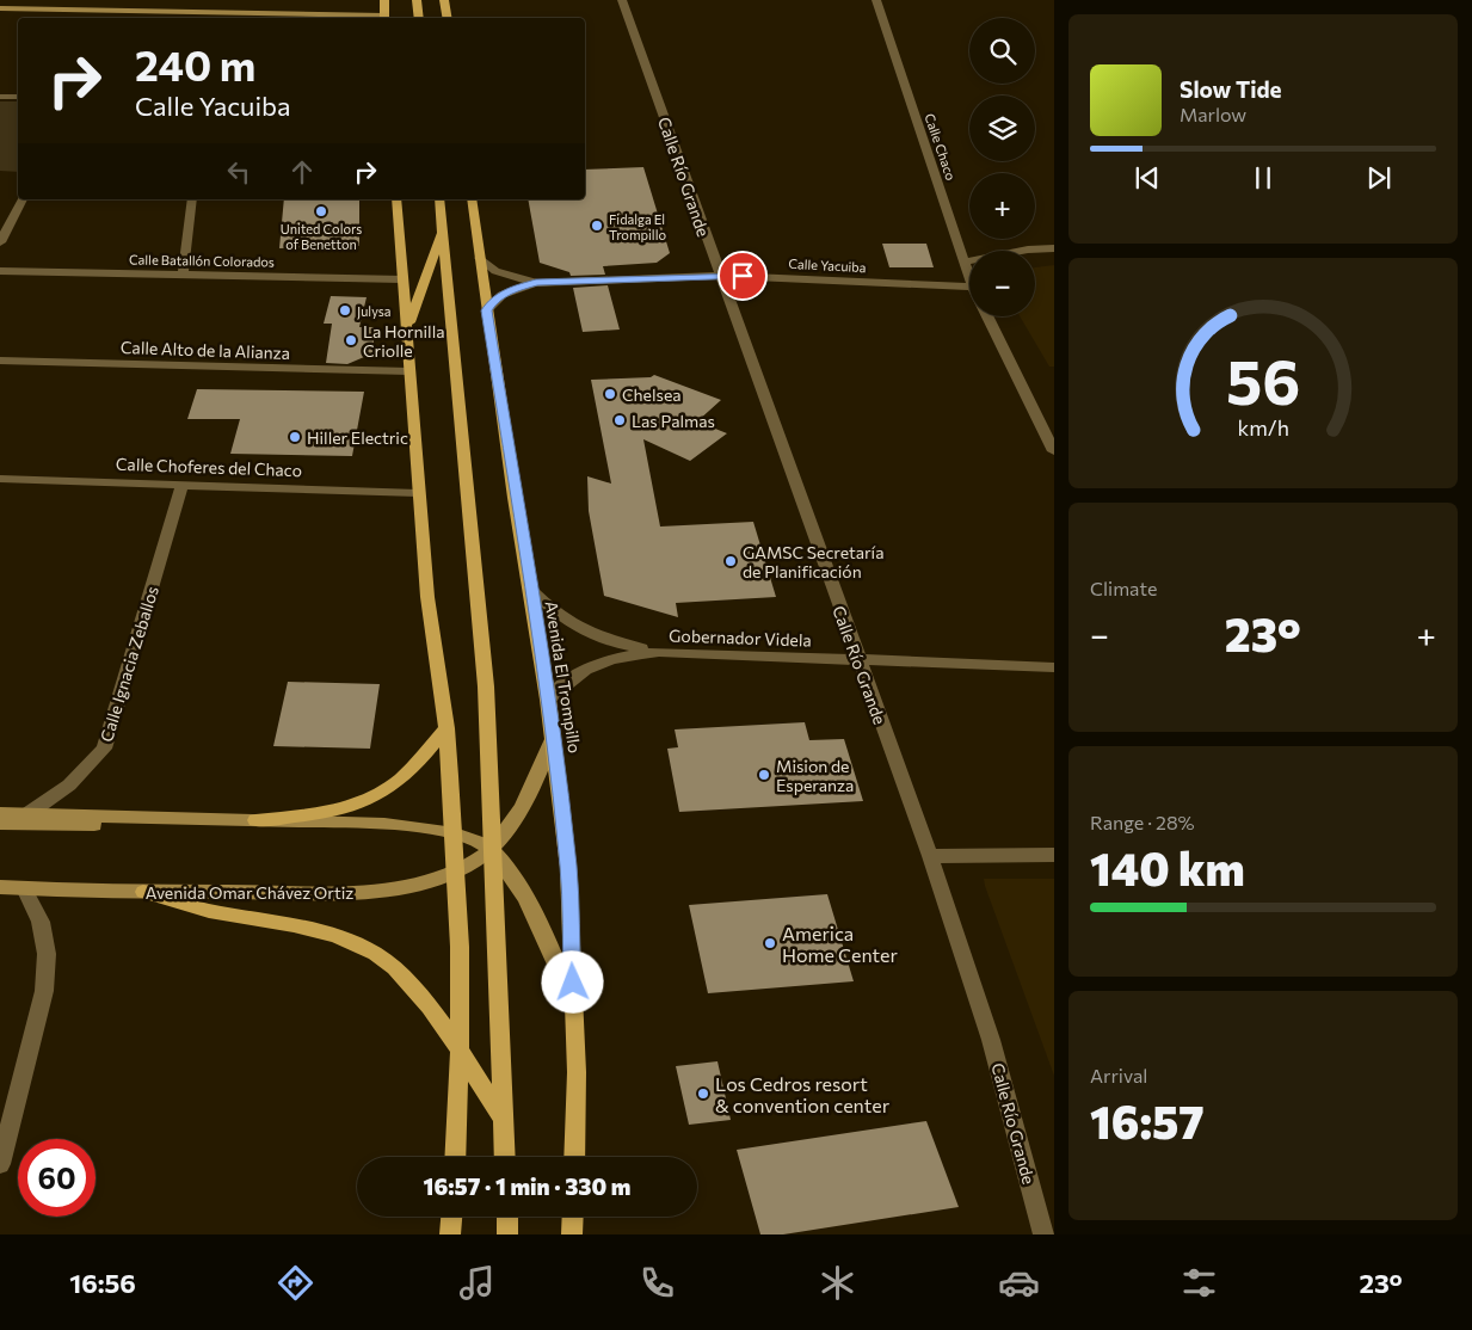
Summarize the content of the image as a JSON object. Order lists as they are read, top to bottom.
{
  "streets": {
    "main road": ["Avenida El Trompillo", "Avenida Omar Chávez Ortiz"],
    "street": [
      "Calle Chaco",
      "Calle Río Grande",
      "Calle Batallón Colorados",
      "Calle Yacuiba",
      "Calle Alto de la Alianza",
      "Calle Choferes del Chaco",
      "Gobernador Videla",
      "Calle Ignacia Zeballos"
    ]
  },
  "crossings": [
    ["Calle Río Grande", "Calle Yacuiba"],
    ["Calle Río Grande", "Gobernador Videla"],
    ["Calle Yacuiba", "Avenida El Trompillo"],
    ["Calle Choferes del Chaco", "Calle Ignacia Zeballos"],
    ["Gobernador Videla", "Avenida El Trompillo"],
    ["Avenida El Trompillo", "Avenida Omar Chávez Ortiz"]
  ],
  "places": [
    "United Colors of Benetton",
    "Fidalga El Trompillo",
    "Julysa",
    "La Hornilla Criolle",
    "Chelsea",
    "Las Palmas",
    "Hiller Electric",
    "GAMSC Secretaría de Planificación",
    "Mision de Esperanza",
    "America Home Center",
    "Los Cedros resort & convention center"
  ],
  "page": {
    "map_buttons": ["+", "−"],
    "turn": ["240 m", "Calle Yacuiba"],
    "song": ["Slow Tide", "Marlow"],
    "tile": [
      "Climate",
      ["Range · 28%", "140 km"],
      ["Arrival", "16:57"]
    ],
    "heat": ["−", "23°", "+"],
    "limit": "60",
    "trip": "16:57 · 1 min · 330 m",
    "tabs": ["16:56", "23°"],
    "gauge": ["56", "km/h"]
  }
}
